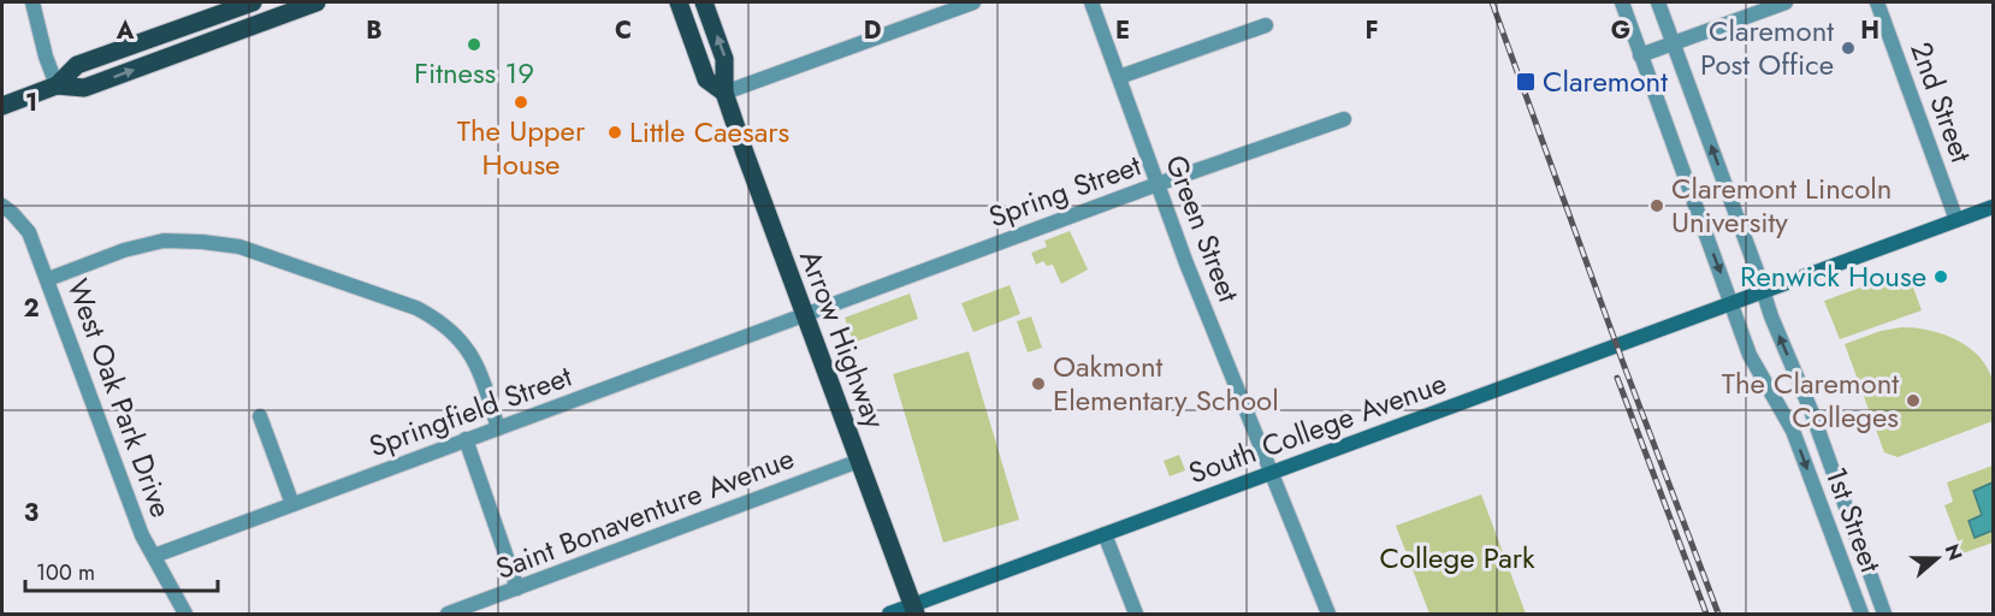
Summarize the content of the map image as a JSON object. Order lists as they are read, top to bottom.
{
  "streets": {
    "main road": ["Arrow Highway"],
    "street": [
      "2nd Street",
      "Spring Street",
      "Green Street",
      "West Oak Park Drive",
      "Springfield Street",
      "South College Avenue",
      "Saint Bonaventure Avenue",
      "1st Street"
    ]
  },
  "crossings": [
    ["2nd Street", "South College Avenue"],
    ["Spring Street", "Green Street"],
    ["Spring Street", "Arrow Highway"],
    ["Spring Street", "Springfield Street"],
    ["Green Street", "South College Avenue"],
    ["Arrow Highway", "Springfield Street"],
    ["Arrow Highway", "South College Avenue"],
    ["Arrow Highway", "Saint Bonaventure Avenue"],
    ["West Oak Park Drive", "Springfield Street"],
    ["South College Avenue", "1st Street"]
  ],
  "parks": ["College Park"],
  "places": {
    "other": [
      "Fitness 19",
      "Claremont Post Office",
      "The Upper House",
      "Little Caesars",
      "Claremont Lincoln University",
      "Renwick House",
      "Oakmont Elementary School",
      "The Claremont Colleges"
    ],
    "transit": ["Claremont"]
  },
  "scale_bar": "100 m",
  "north": "right",
  "grid": {
    "columns": [
      "A",
      "B",
      "C",
      "D",
      "E",
      "F",
      "G",
      "H"
    ],
    "rows": ["1", "2", "3"]
  }
}
